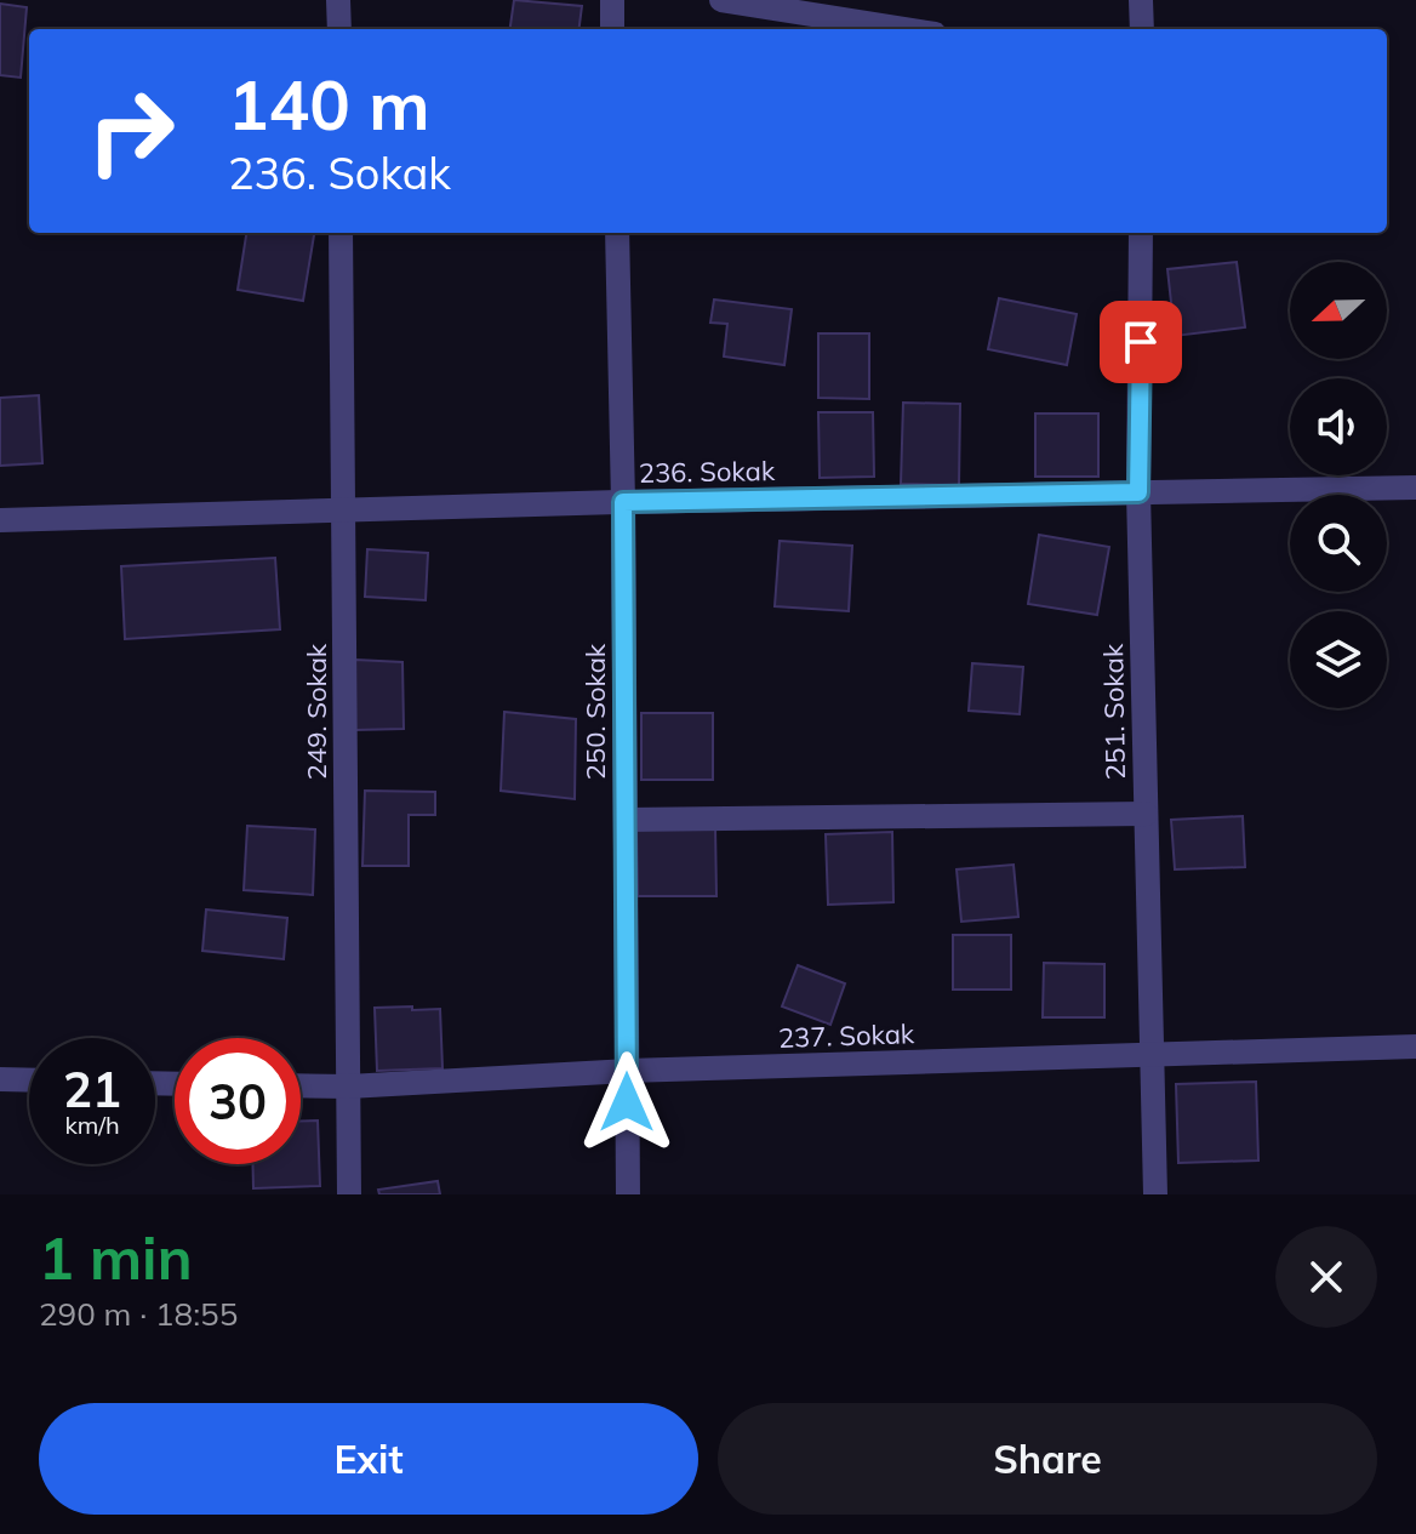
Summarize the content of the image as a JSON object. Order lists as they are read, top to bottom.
{
  "streets": {
    "street": [
      "236. Sokak",
      "249. Sokak",
      "250. Sokak",
      "251. Sokak",
      "237. Sokak"
    ]
  },
  "crossings": [
    ["236. Sokak", "249. Sokak"],
    ["236. Sokak", "250. Sokak"],
    ["236. Sokak", "251. Sokak"],
    ["249. Sokak", "237. Sokak"],
    ["250. Sokak", "237. Sokak"],
    ["251. Sokak", "237. Sokak"]
  ],
  "north": "left",
  "page": {
    "turn": ["140 m", "236. Sokak"],
    "speed": "21 km/h",
    "limit": "30",
    "heading": ["1 min", "290 m · 18:55"],
    "buttons": ["Exit", "Share"]
  }
}
